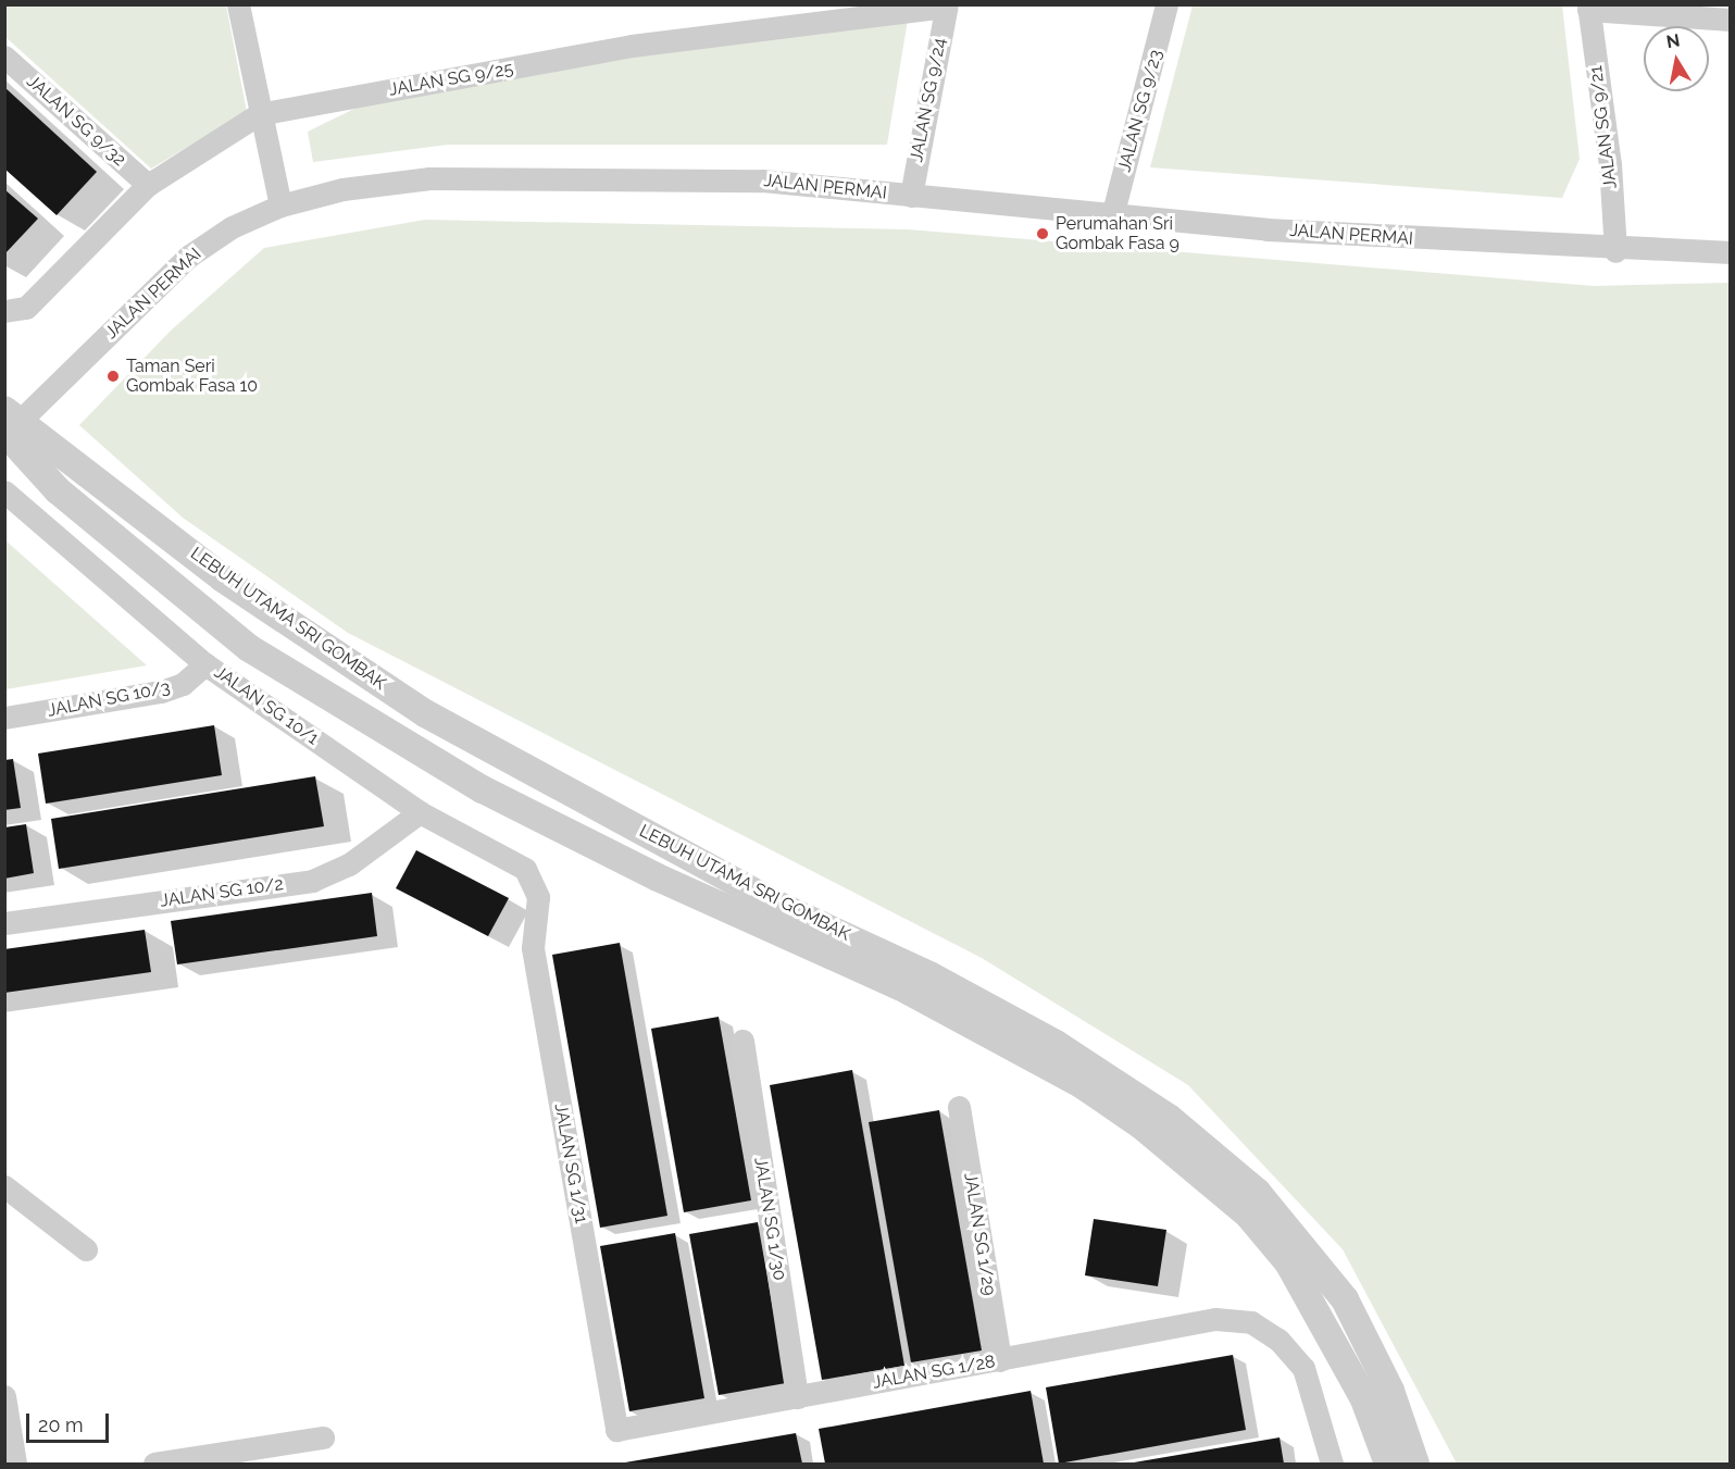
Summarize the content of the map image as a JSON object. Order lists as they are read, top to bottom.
{
  "streets": {
    "street": [
      "JALAN SG 9/25",
      "JALAN SG 9/24",
      "JALAN SG 9/23",
      "JALAN SG 9/32",
      "JALAN SG 9/21",
      "JALAN PERMAI",
      "LEBUH UTAMA SRI GOMBAK",
      "JALAN SG 10/3",
      "JALAN SG 10/1",
      "JALAN SG 10/2",
      "JALAN SG 1/31",
      "JALAN SG 1/30",
      "JALAN SG 1/29",
      "JALAN SG 1/28"
    ]
  },
  "crossings": [
    ["JALAN SG 9/25", "JALAN SG 9/24"],
    ["JALAN SG 9/25", "JALAN SG 9/32"],
    ["JALAN SG 9/24", "JALAN PERMAI"],
    ["JALAN SG 9/23", "JALAN PERMAI"],
    ["JALAN SG 9/21", "JALAN PERMAI"],
    ["JALAN PERMAI", "LEBUH UTAMA SRI GOMBAK"],
    ["JALAN SG 10/3", "JALAN SG 10/1"],
    ["JALAN SG 10/1", "JALAN SG 10/2"],
    ["JALAN SG 10/1", "JALAN SG 1/31"],
    ["JALAN SG 1/31", "JALAN SG 1/28"],
    ["JALAN SG 1/30", "JALAN SG 1/28"],
    ["JALAN SG 1/29", "JALAN SG 1/28"]
  ],
  "places": ["Perumahan Sri Gombak Fasa 9", "Taman Seri Gombak Fasa 10"],
  "scale_bar": "20 m",
  "north": "top"
}
